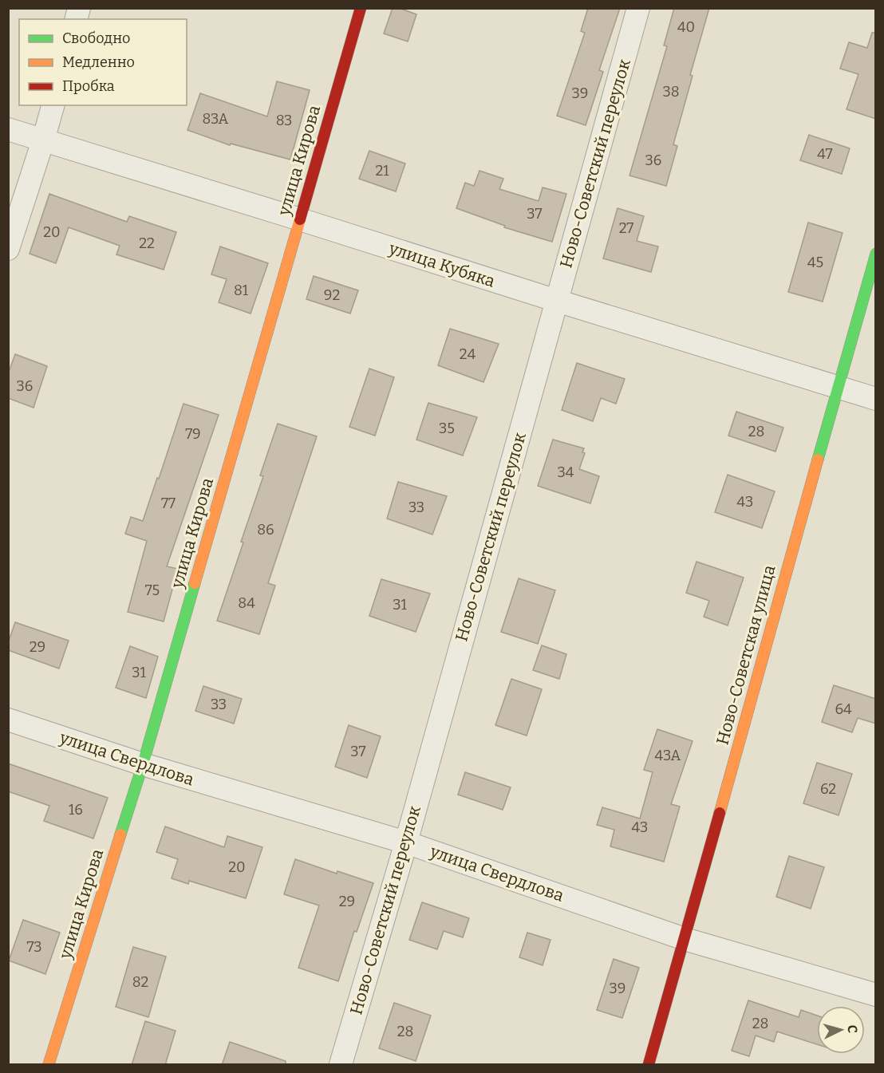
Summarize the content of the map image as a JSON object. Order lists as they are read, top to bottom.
{
  "streets": {
    "street": [
      "улица Кирова",
      "Ново-Советский переулок",
      "улица Кубяка",
      "Ново-Советская улица",
      "улица Свердлова"
    ]
  },
  "crossings": [
    ["улица Кирова", "улица Кубяка"],
    ["улица Кирова", "улица Свердлова"],
    ["Ново-Советский переулок", "улица Кубяка"],
    ["Ново-Советский переулок", "улица Свердлова"],
    ["улица Кубяка", "Ново-Советская улица"],
    ["Ново-Советская улица", "улица Свердлова"]
  ],
  "house_numbers": [
    "40",
    "38",
    "39",
    "83А",
    "83",
    "47",
    "36",
    "21",
    "37",
    "27",
    "20",
    "22",
    "45",
    "81",
    "92",
    "24",
    "36",
    "35",
    "28",
    "79",
    "34",
    "43",
    "77",
    "33",
    "86",
    "75",
    "84",
    "31",
    "29",
    "31",
    "33",
    "64",
    "37",
    "43А",
    "62",
    "16",
    "43",
    "20",
    "29",
    "73",
    "82",
    "39",
    "28",
    "28"
  ],
  "legend": ["Свободно", "Медленно", "Пробка"],
  "north": "right"
}
